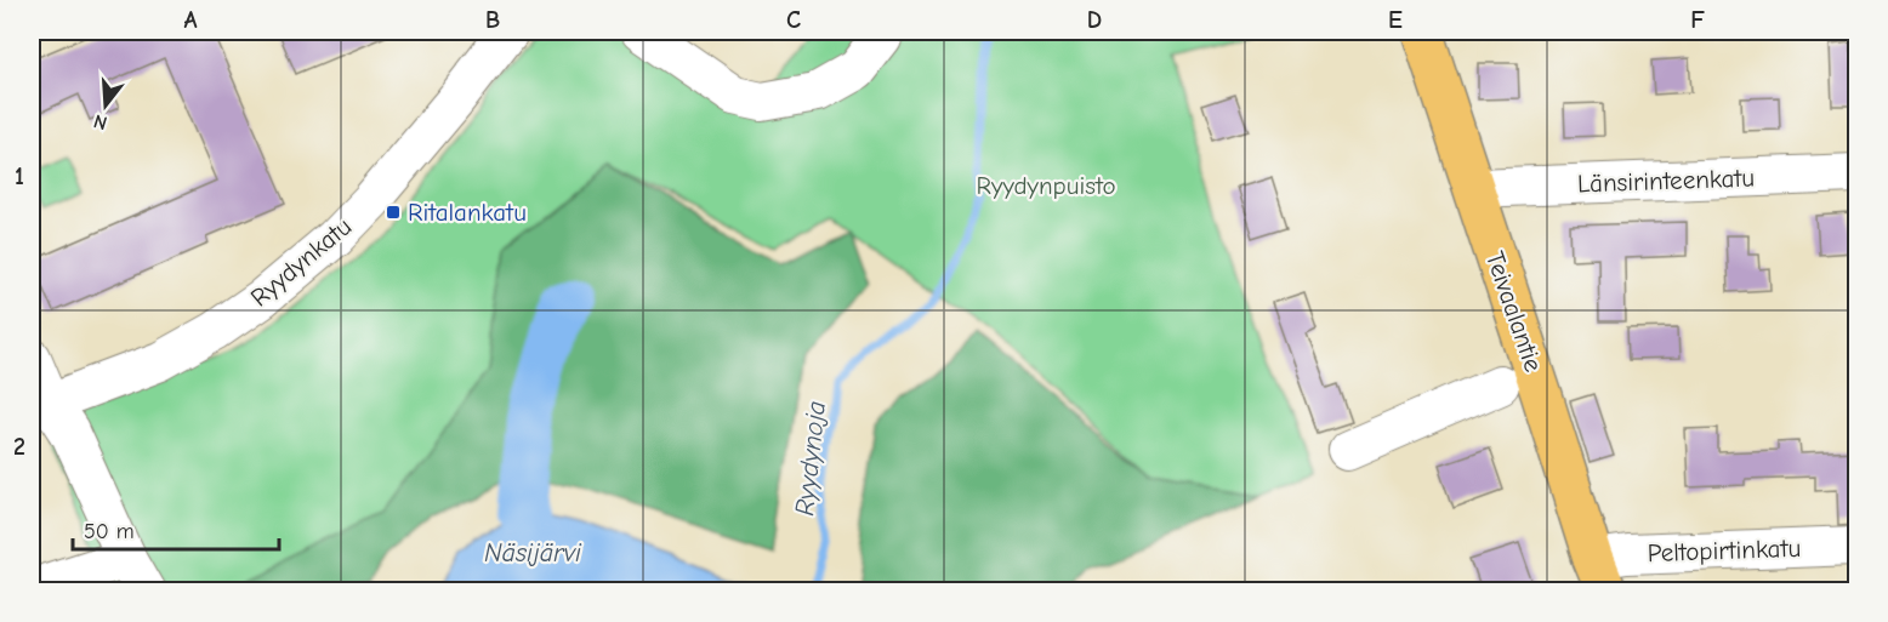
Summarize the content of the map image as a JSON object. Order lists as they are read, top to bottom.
{
  "streets": {
    "main road": ["Teivaalantie"],
    "street": ["Länsirinteenkatu", "Ryydynkatu", "Peltopirtinkatu"]
  },
  "crossings": [
    ["Länsirinteenkatu", "Teivaalantie"],
    ["Teivaalantie", "Peltopirtinkatu"]
  ],
  "water": ["Ryydynoja", "Näsijärvi"],
  "parks": ["Ryydynpuisto"],
  "places": {
    "transit": ["Ritalankatu"]
  },
  "scale_bar": "50 m",
  "north": "bottom",
  "grid": {
    "columns": [
      "A",
      "B",
      "C",
      "D",
      "E",
      "F"
    ],
    "rows": ["1", "2"]
  }
}
